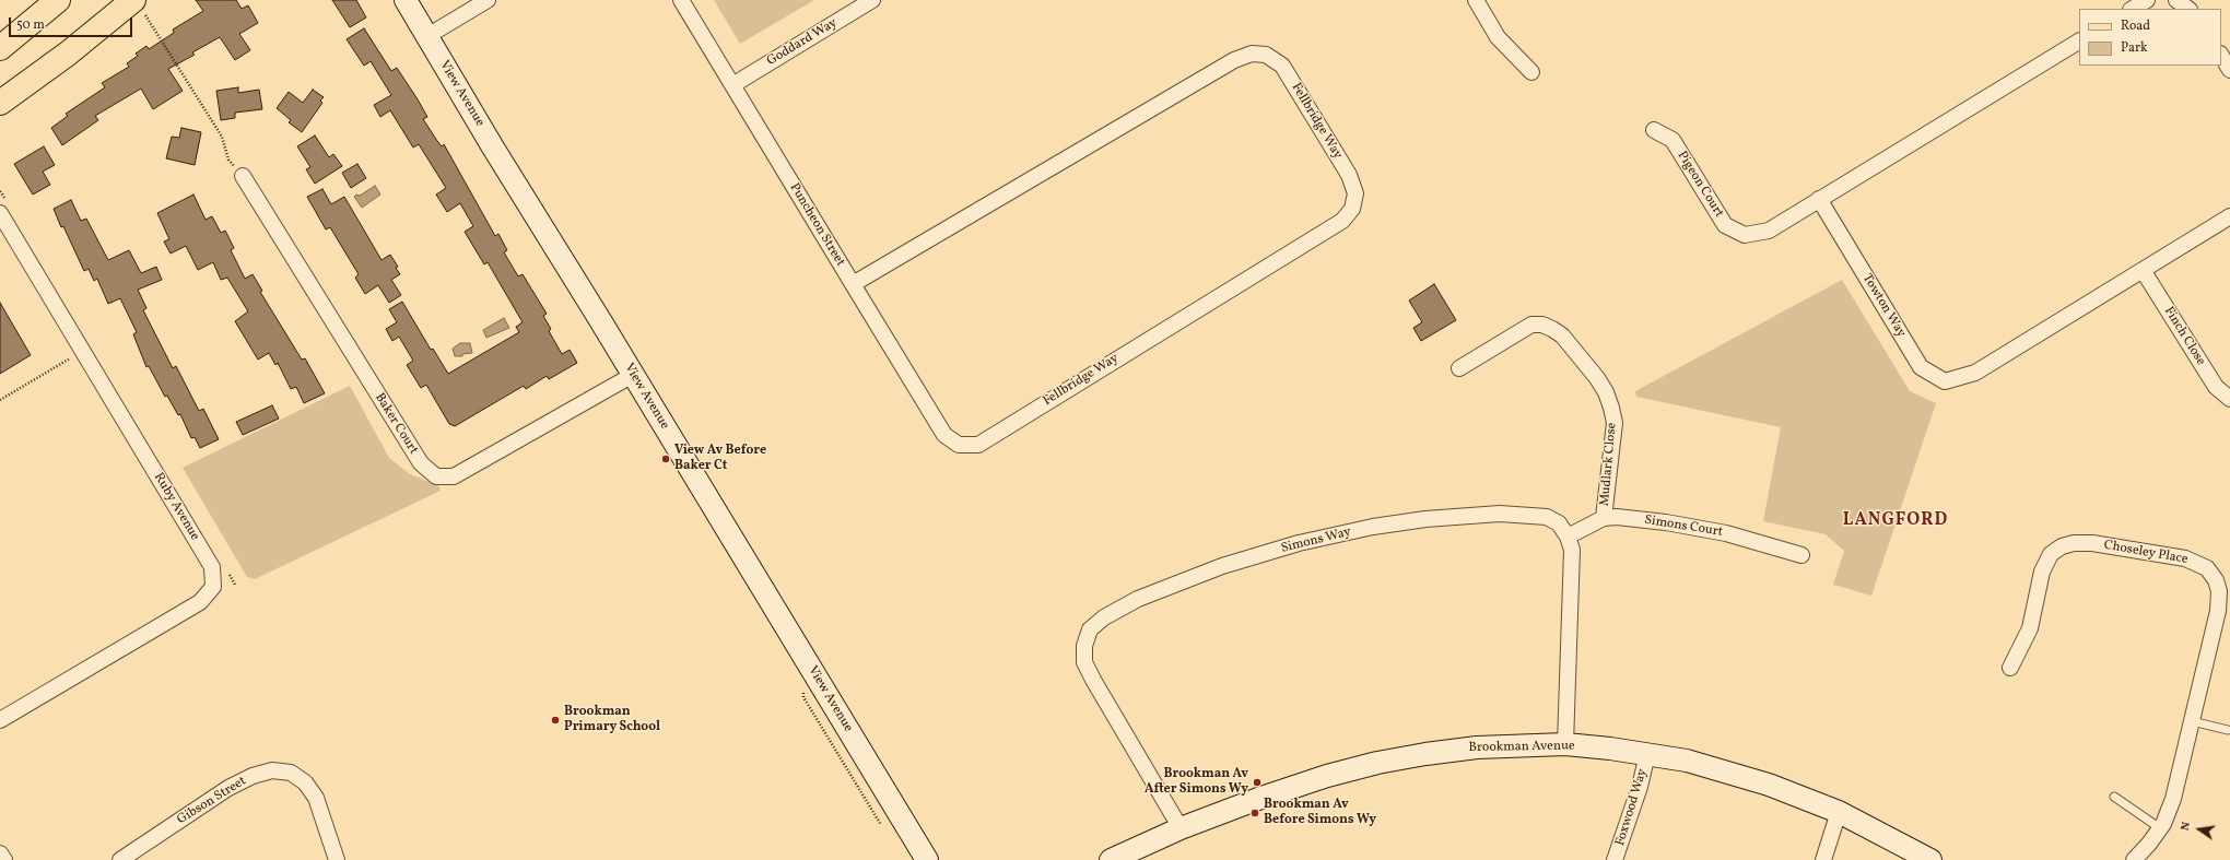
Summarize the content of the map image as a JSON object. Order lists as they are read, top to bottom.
{
  "streets": {
    "street": [
      "Goddard Way",
      "View Avenue",
      "Fellbridge Way",
      "Pigeon Court",
      "Puncheon Street",
      "Towton Way",
      "Finch Close",
      "Baker Court",
      "Mudlark Close",
      "Ruby Avenue",
      "Simons Court",
      "Simons Way",
      "Choseley Place",
      "Brookman Avenue",
      "Gibson Street",
      "Foxwood Way"
    ]
  },
  "crossings": [
    ["Goddard Way", "Puncheon Street"],
    ["View Avenue", "Baker Court"],
    ["Fellbridge Way", "Puncheon Street"],
    ["Pigeon Court", "Towton Way"],
    ["Towton Way", "Finch Close"],
    ["Mudlark Close", "Simons Court"],
    ["Simons Court", "Simons Way"],
    ["Simons Way", "Brookman Avenue"],
    ["Brookman Avenue", "Foxwood Way"]
  ],
  "districts": ["LANGFORD"],
  "places": [
    "View Av Before Baker Ct",
    "Brookman Primary School",
    "Brookman Av After Simons Wy",
    "Brookman Av Before Simons Wy"
  ],
  "legend": ["Road", "Park"],
  "scale_bar": "50 m",
  "north": "left"
}
